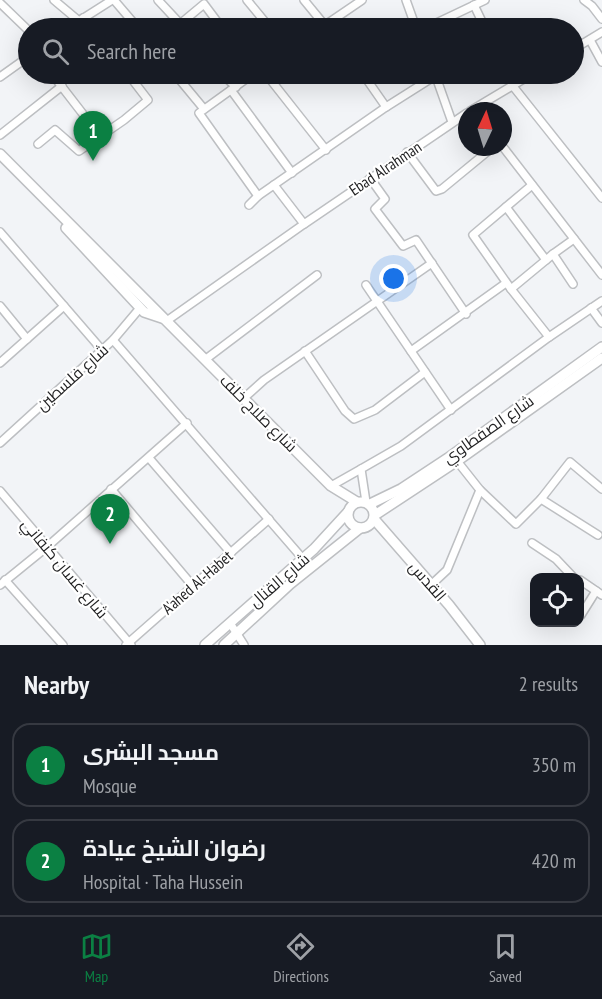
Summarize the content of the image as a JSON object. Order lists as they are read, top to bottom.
{
  "streets": {
    "main road": [
      "شارع صلاح خلف",
      "شارع الصفطاوي",
      "شارع القنال",
      "القدس"
    ],
    "street": [
      "Ebad Alrahman",
      "شارع فلسطين",
      "شارع غسان كنفاني",
      "A'ahed Al-Habet"
    ]
  },
  "crossings": [
    ["Ebad Alrahman", "شارع صلاح خلف"],
    ["شارع فلسطين", "شارع صلاح خلف"],
    ["شارع صلاح خلف", "شارع الصفطاوي"],
    ["شارع صلاح خلف", "شارع القنال"],
    ["شارع صلاح خلف", "القدس"],
    ["شارع الصفطاوي", "شارع القنال"],
    ["شارع الصفطاوي", "القدس"],
    ["شارع غسان كنفاني", "A'ahed Al-Habet"],
    ["شارع القنال", "القدس"]
  ],
  "north": "top",
  "page": {
    "search": "Search here",
    "pins": ["1", "2"],
    "heading": ["Nearby", "2 results"],
    "list": [
      {
        "mark": "1",
        "name": "مسجد البشرى",
        "note": "Mosque",
        "value": "350 m"
      },
      {
        "mark": "2",
        "name": "رضوان الشيخ عيادة",
        "note": "Hospital · Taha Hussein",
        "value": "420 m"
      }
    ],
    "nav": ["Map", "Directions", "Saved"]
  }
}
